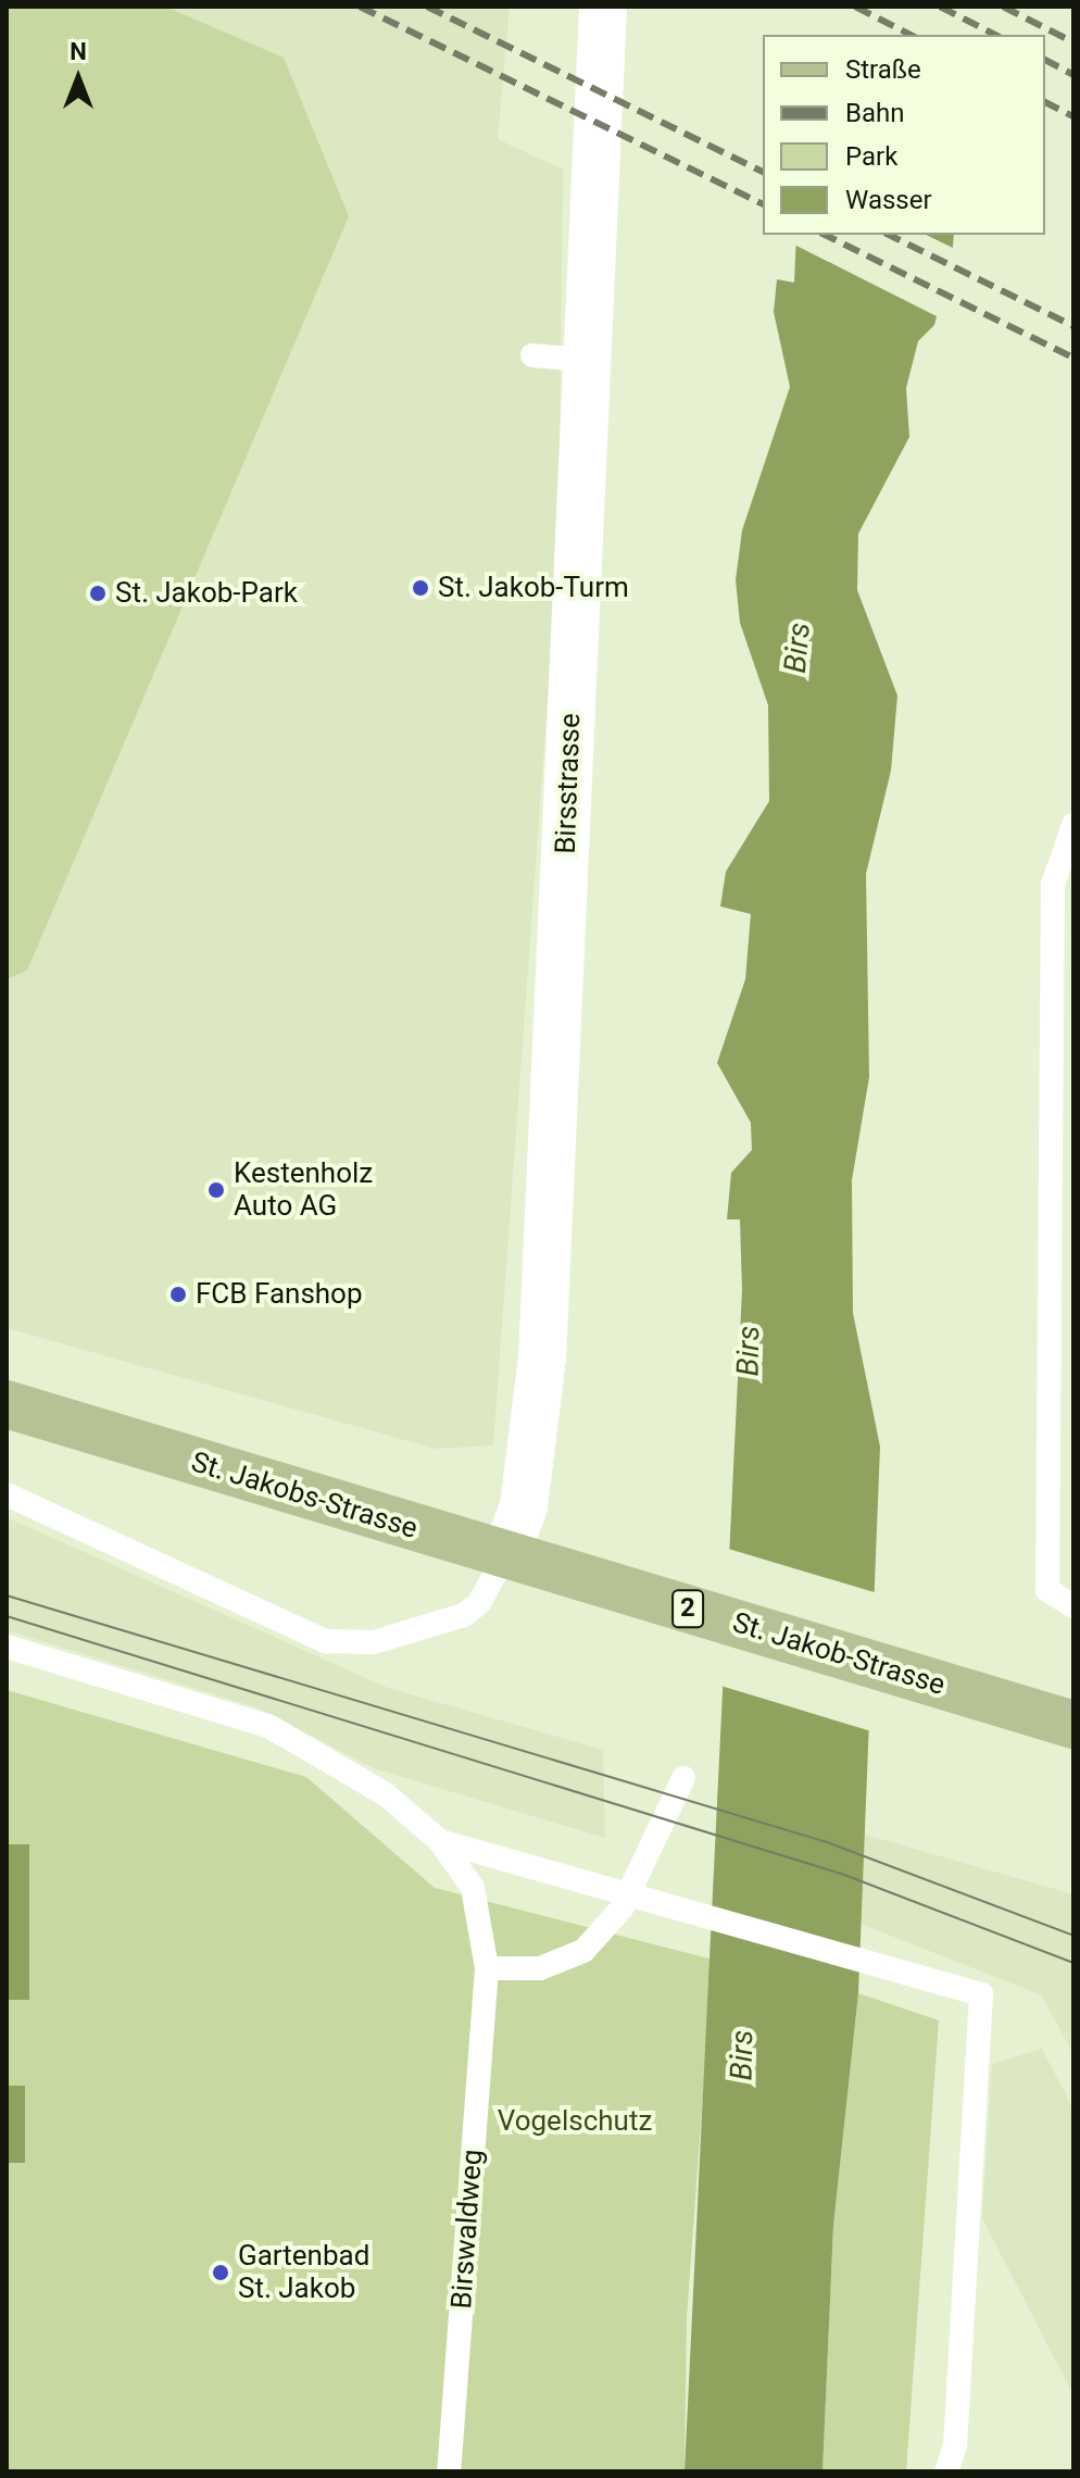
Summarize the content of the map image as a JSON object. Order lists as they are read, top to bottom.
{
  "streets": {
    "main road": ["St. Jakobs-Strasse", "2", "St. Jakob-Strasse"],
    "street": ["Birsstrasse"],
    "lane": ["Birswaldweg"]
  },
  "crossings": [
    ["Birsstrasse", "St. Jakobs-Strasse"],
    ["St. Jakobs-Strasse", "St. Jakob-Strasse"]
  ],
  "water": ["Birs"],
  "parks": ["Vogelschutz"],
  "places": [
    "St. Jakob-Turm",
    "St. Jakob-Park",
    "Kestenholz Auto AG",
    "FCB Fanshop",
    "Gartenbad St. Jakob"
  ],
  "legend": [
    "Straße",
    "Bahn",
    "Park",
    "Wasser"
  ],
  "north": "top"
}
